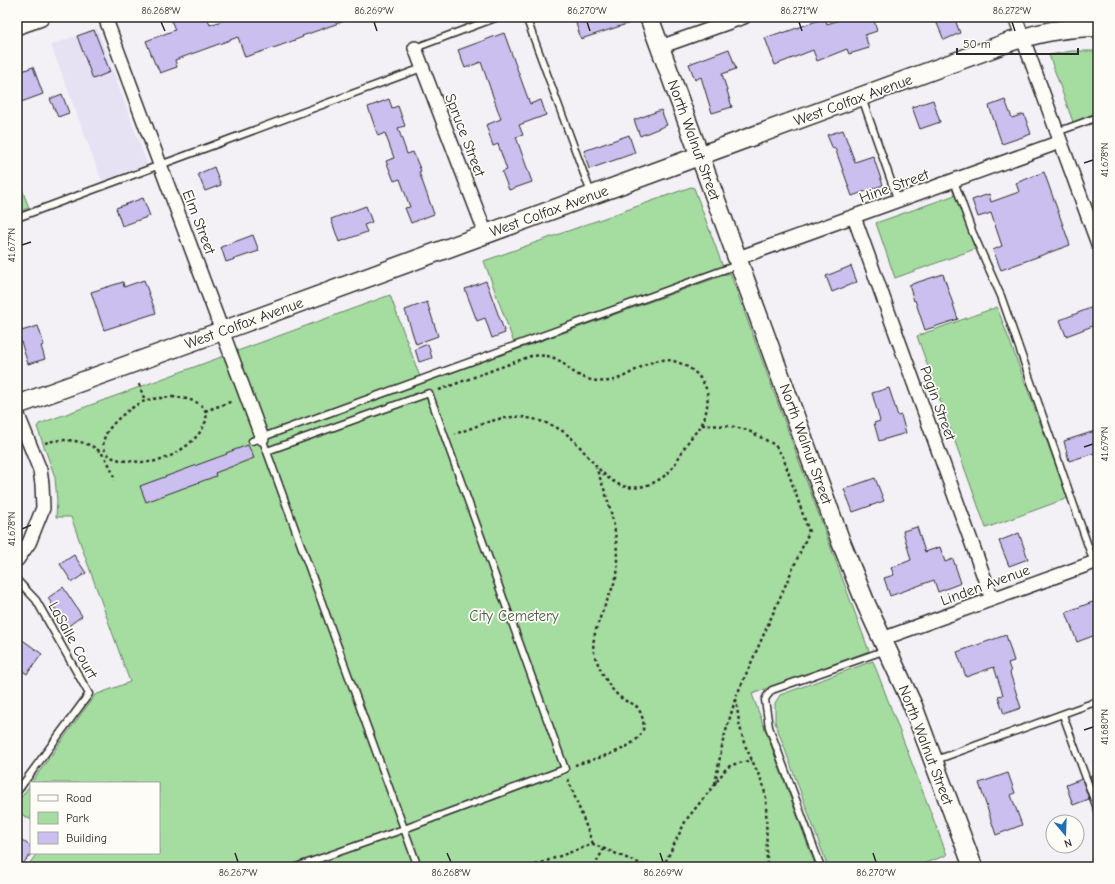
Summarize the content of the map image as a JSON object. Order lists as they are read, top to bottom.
{
  "streets": {
    "street": [
      "West Colfax Avenue",
      "Spruce Street",
      "North Walnut Street",
      "Hine Street",
      "Elm Street",
      "Pagin Street",
      "Linden Avenue"
    ],
    "lane": ["LaSalle Court"]
  },
  "crossings": [
    ["West Colfax Avenue", "Spruce Street"],
    ["West Colfax Avenue", "North Walnut Street"],
    ["West Colfax Avenue", "Elm Street"],
    ["North Walnut Street", "Hine Street"],
    ["North Walnut Street", "Linden Avenue"],
    ["Hine Street", "Pagin Street"],
    ["Pagin Street", "Linden Avenue"]
  ],
  "parks": ["City Cemetery"],
  "legend": ["Road", "Park", "Building"],
  "scale_bar": "50 m",
  "north": "bottom",
  "coordinates": [
    "86.268°W",
    "86.269°W",
    "86.270°W",
    "86.271°W",
    "86.272°W",
    "41.678°N",
    "41.677°N",
    "41.679°N",
    "41.680°N",
    "86.267°W"
  ]
}
